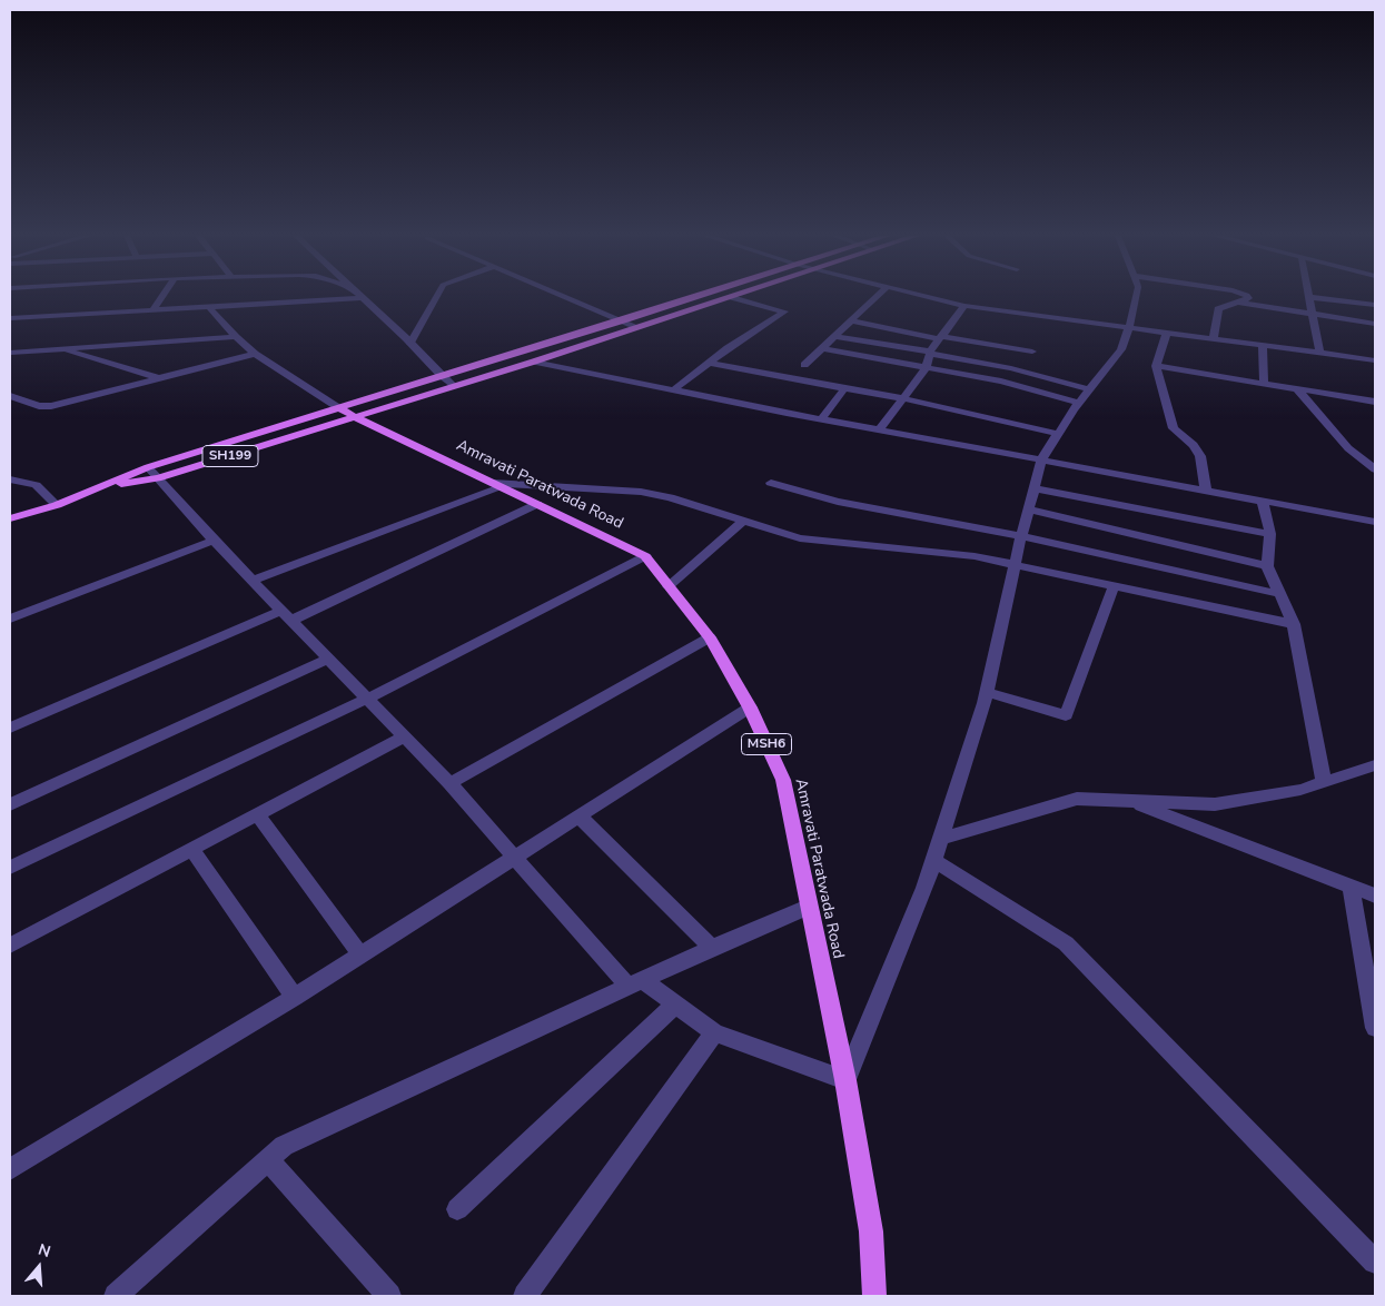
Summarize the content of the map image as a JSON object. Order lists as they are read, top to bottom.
{
  "streets": {
    "main road": ["SH199", "Amravati Paratwada Road", "MSH6"]
  },
  "crossings": [
    ["SH199", "Amravati Paratwada Road"]
  ],
  "north": "top"
}
